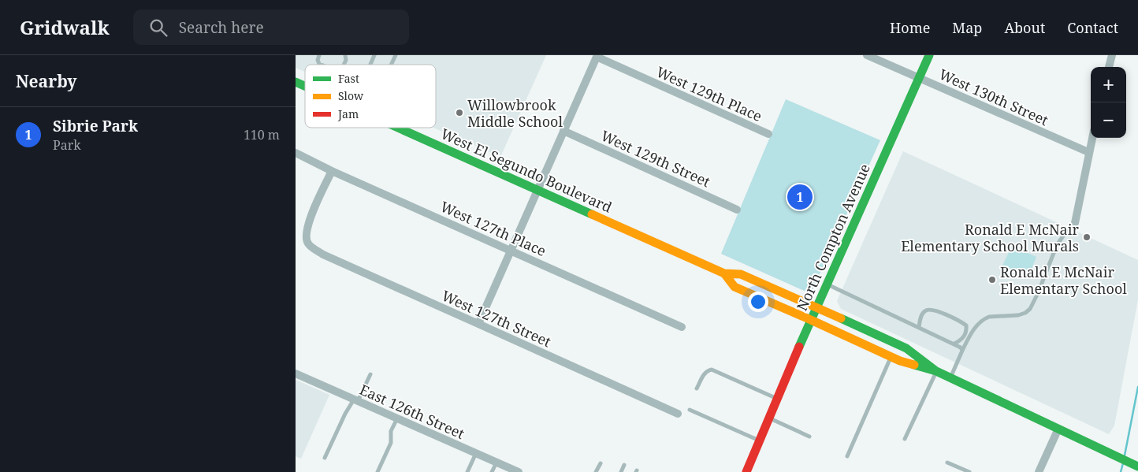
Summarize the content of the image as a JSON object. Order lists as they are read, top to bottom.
{
  "streets": {
    "main road": ["West El Segundo Boulevard", "North Compton Avenue"],
    "street": [
      "West 129th Place",
      "West 130th Street",
      "West 129th Street",
      "West 127th Place",
      "West 127th Street",
      "East 126th Street"
    ]
  },
  "crossings": [
    ["West 130th Street", "North Compton Avenue"],
    ["West El Segundo Boulevard", "North Compton Avenue"],
    ["West 127th Place", "West 127th Street"]
  ],
  "places": ["Willowbrook Middle School", "Ronald E McNair Elementary School Murals", "Ronald E McNair Elementary School"],
  "legend": ["Fast", "Slow", "Jam"],
  "page": {
    "header": "Gridwalk",
    "search": "Search here",
    "nav": [
      "Home",
      "Map",
      "About",
      "Contact"
    ],
    "heading": "Nearby",
    "map_buttons": ["+", "−"],
    "list": [
      {
        "mark": "1",
        "name": "Sibrie Park",
        "note": "Park",
        "value": "110 m"
      }
    ],
    "pins": "1"
  }
}
